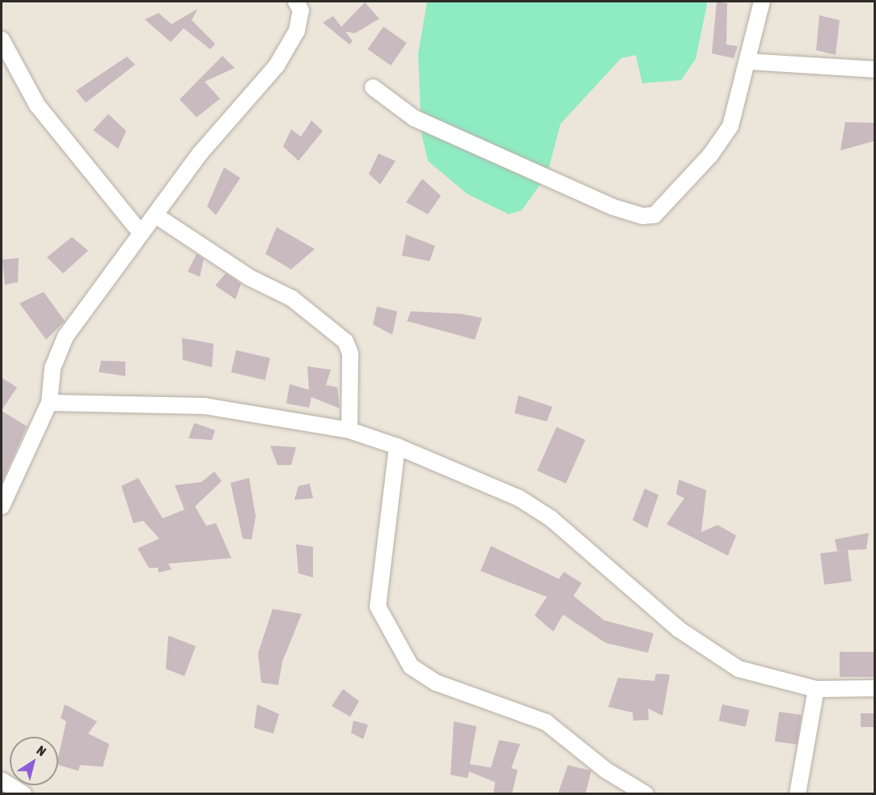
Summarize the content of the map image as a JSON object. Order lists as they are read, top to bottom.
{
  "north": "top right"
}
